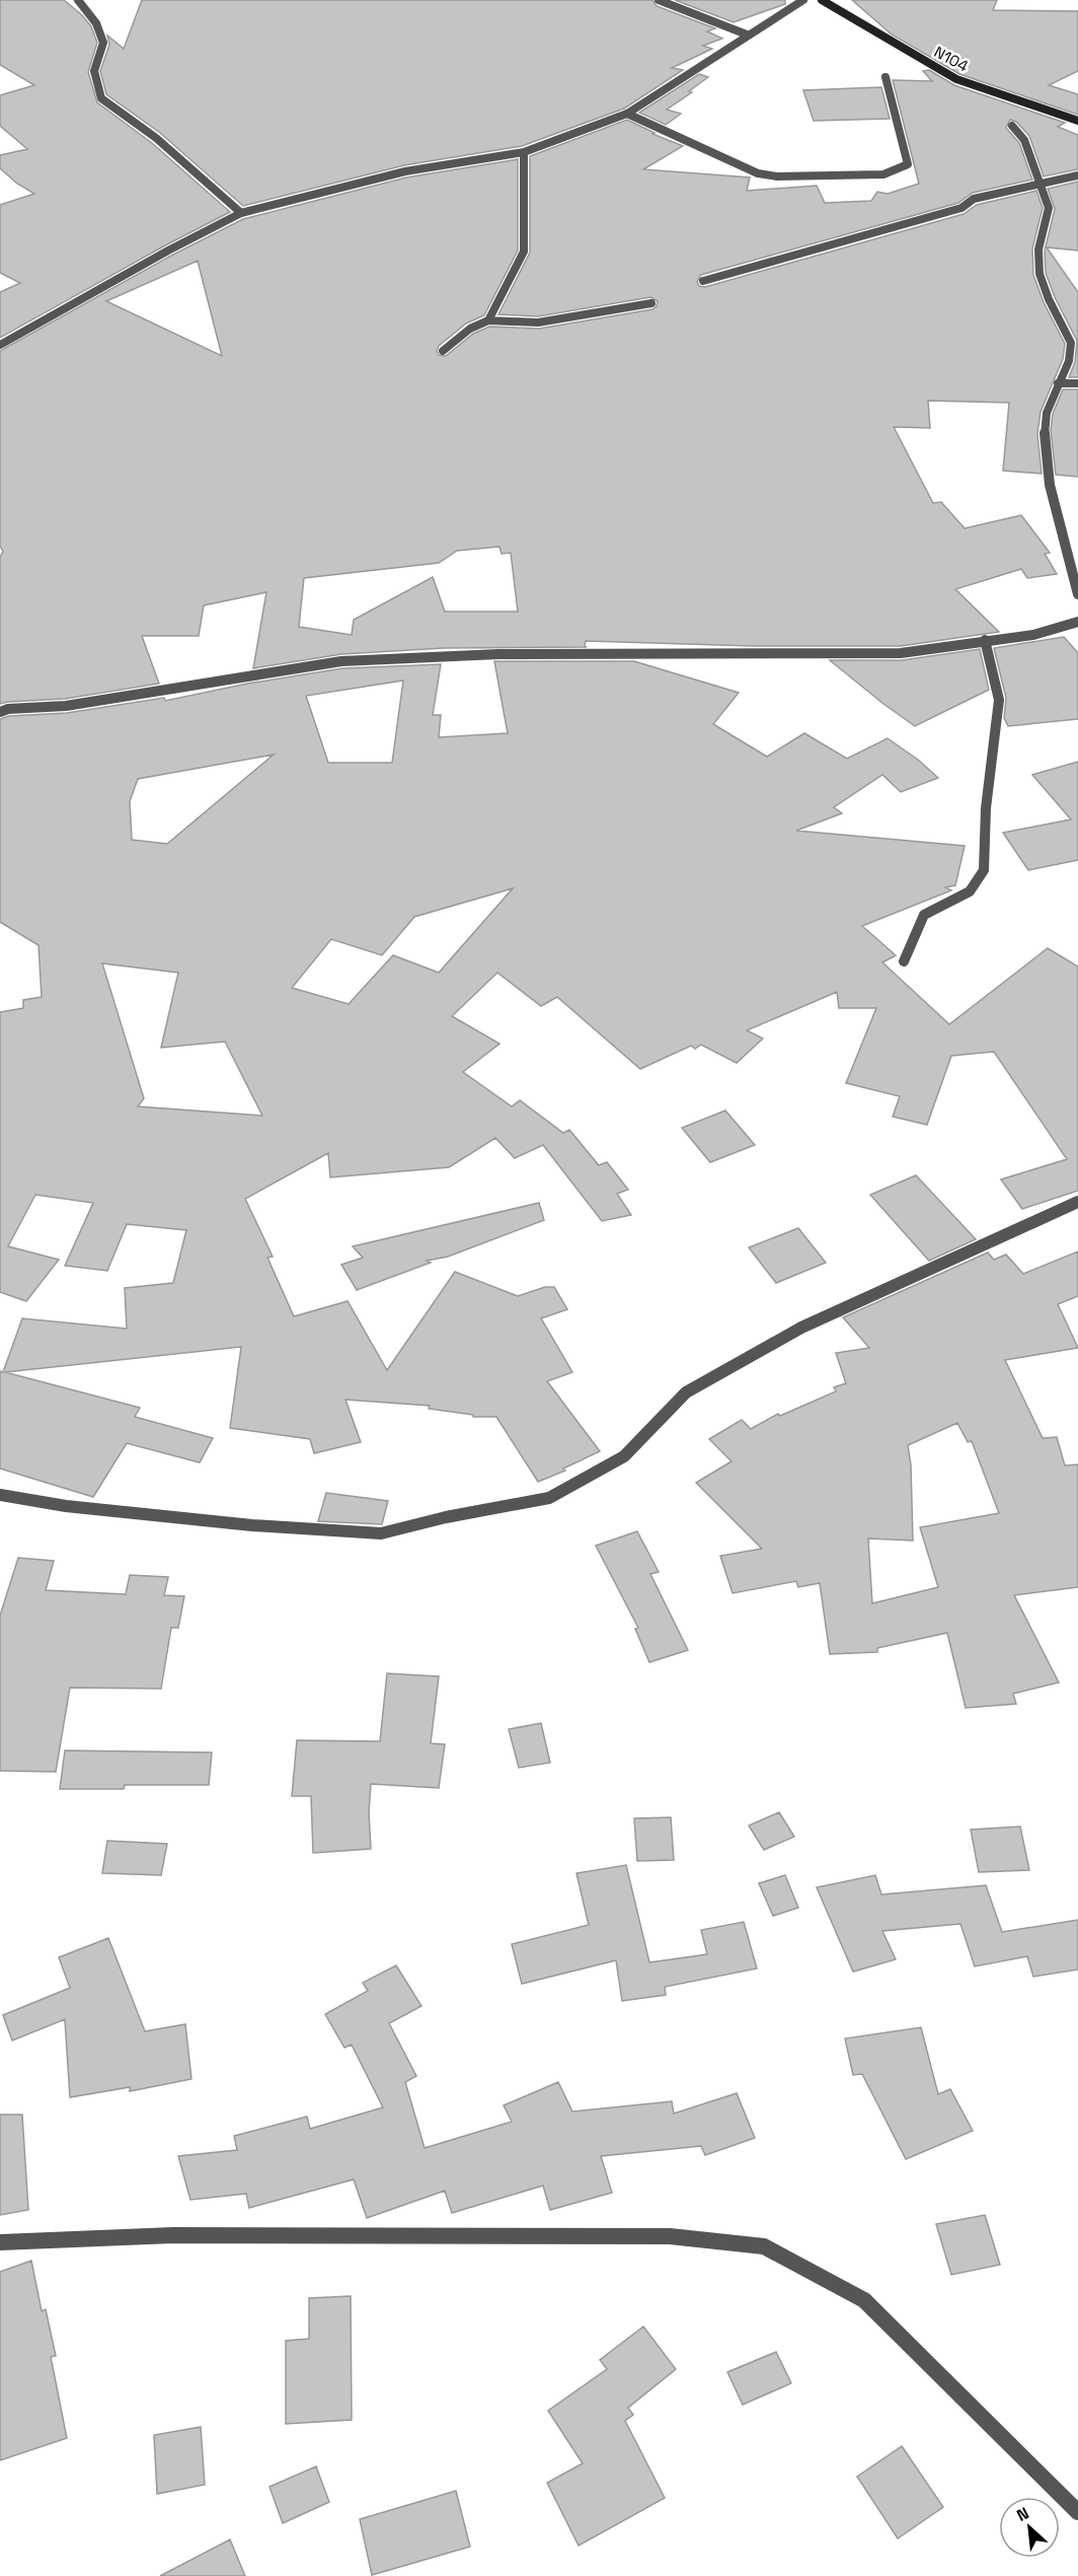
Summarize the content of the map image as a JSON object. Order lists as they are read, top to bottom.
{
  "streets": {
    "street": ["N104"]
  },
  "north": "top left"
}
